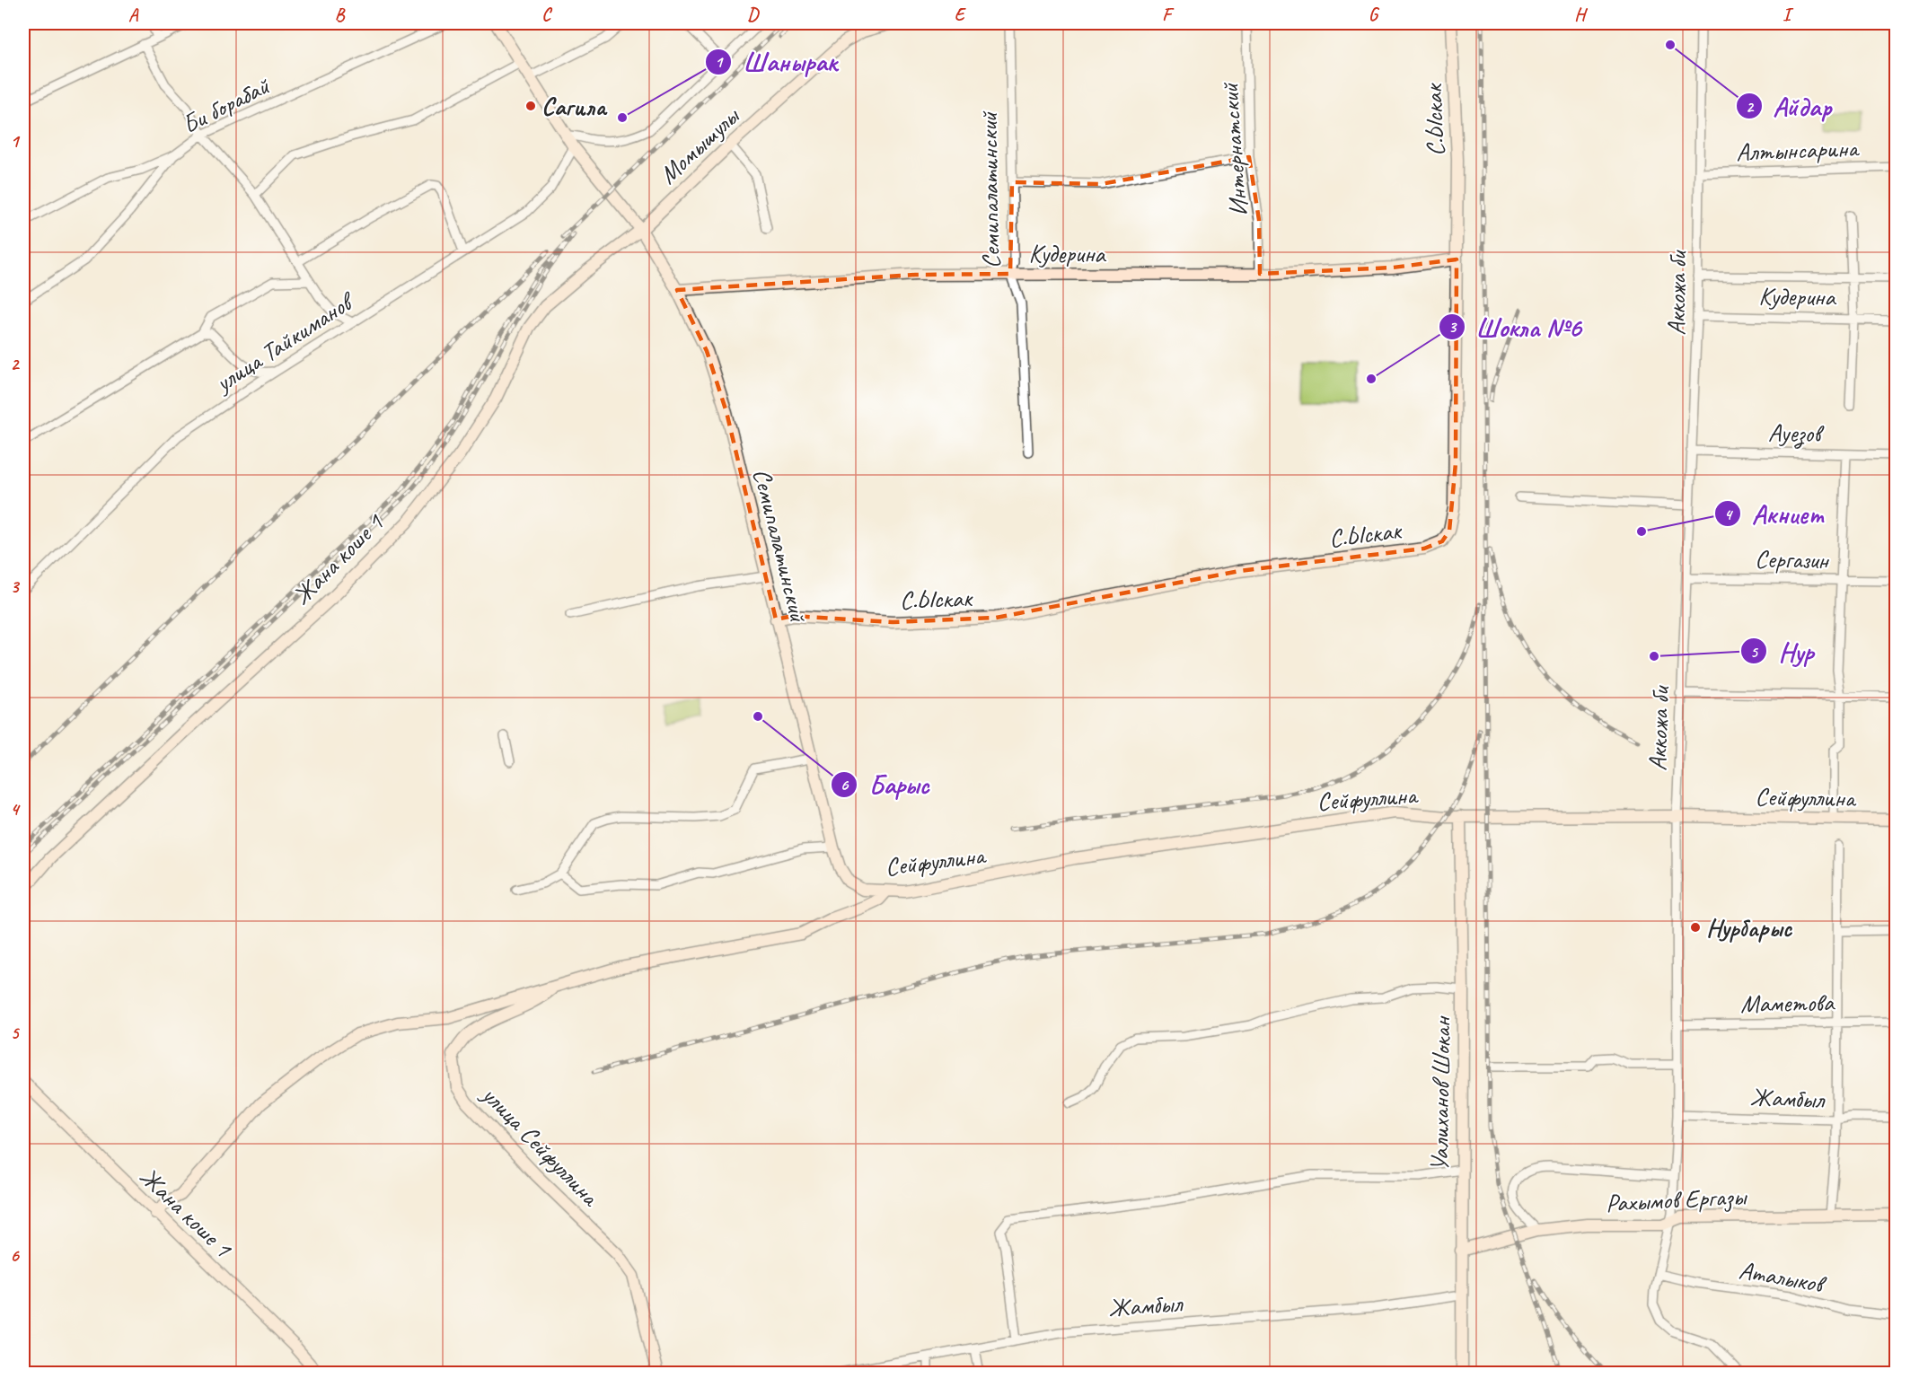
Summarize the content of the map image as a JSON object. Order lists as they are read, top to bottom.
{
  "streets": {
    "street": [
      "Би борабай",
      "С.Ыскак",
      "Момышулы",
      "Интернатский",
      "Алтынсарина",
      "Семипалатинский",
      "Кудерина",
      "Аккожа би",
      "улица Тайкиманов",
      "Ауезов",
      "Жана коше 1",
      "Сергазин",
      "Сейфуллина",
      "Маметова",
      "Уалиханов Шокан",
      "Жамбыл",
      "улица Сейфуллина",
      "Рахымов Ергазы",
      "Аталыков"
    ]
  },
  "crossings": [
    ["С.Ыскак", "Семипалатинский"],
    ["С.Ыскак", "Кудерина"],
    ["Момышулы", "Семипалатинский"],
    ["Момышулы", "Жана коше 1"],
    ["Интернатский", "Кудерина"],
    ["Алтынсарина", "Аккожа би"],
    ["Семипалатинский", "Кудерина"],
    ["Семипалатинский", "улица Тайкиманов"],
    ["Семипалатинский", "Жана коше 1"],
    ["Семипалатинский", "Сейфуллина"],
    ["Кудерина", "Аккожа би"],
    ["Аккожа би", "Ауезов"],
    ["Аккожа би", "Сергазин"],
    ["Аккожа би", "Сейфуллина"],
    ["Аккожа би", "Маметова"],
    ["Аккожа би", "Жамбыл"],
    ["Аккожа би", "Рахымов Ергазы"],
    ["Аккожа би", "Аталыков"],
    ["Жана коше 1", "улица Сейфуллина"],
    ["Сейфуллина", "Уалиханов Шокан"],
    ["Сейфуллина", "улица Сейфуллина"],
    ["Уалиханов Шокан", "Жамбыл"],
    ["Уалиханов Шокан", "Рахымов Ергазы"]
  ],
  "places": [
    "Айдар",
    "Сагила",
    "Шанырак",
    "Шокла №6",
    "Акниет",
    "Нур",
    "Барыс",
    "Нурбарыс"
  ],
  "grid": {
    "columns": [
      "A",
      "B",
      "C",
      "D",
      "E",
      "F",
      "G",
      "H",
      "I"
    ],
    "rows": [
      "1",
      "2",
      "3",
      "4",
      "5",
      "6"
    ]
  }
}
